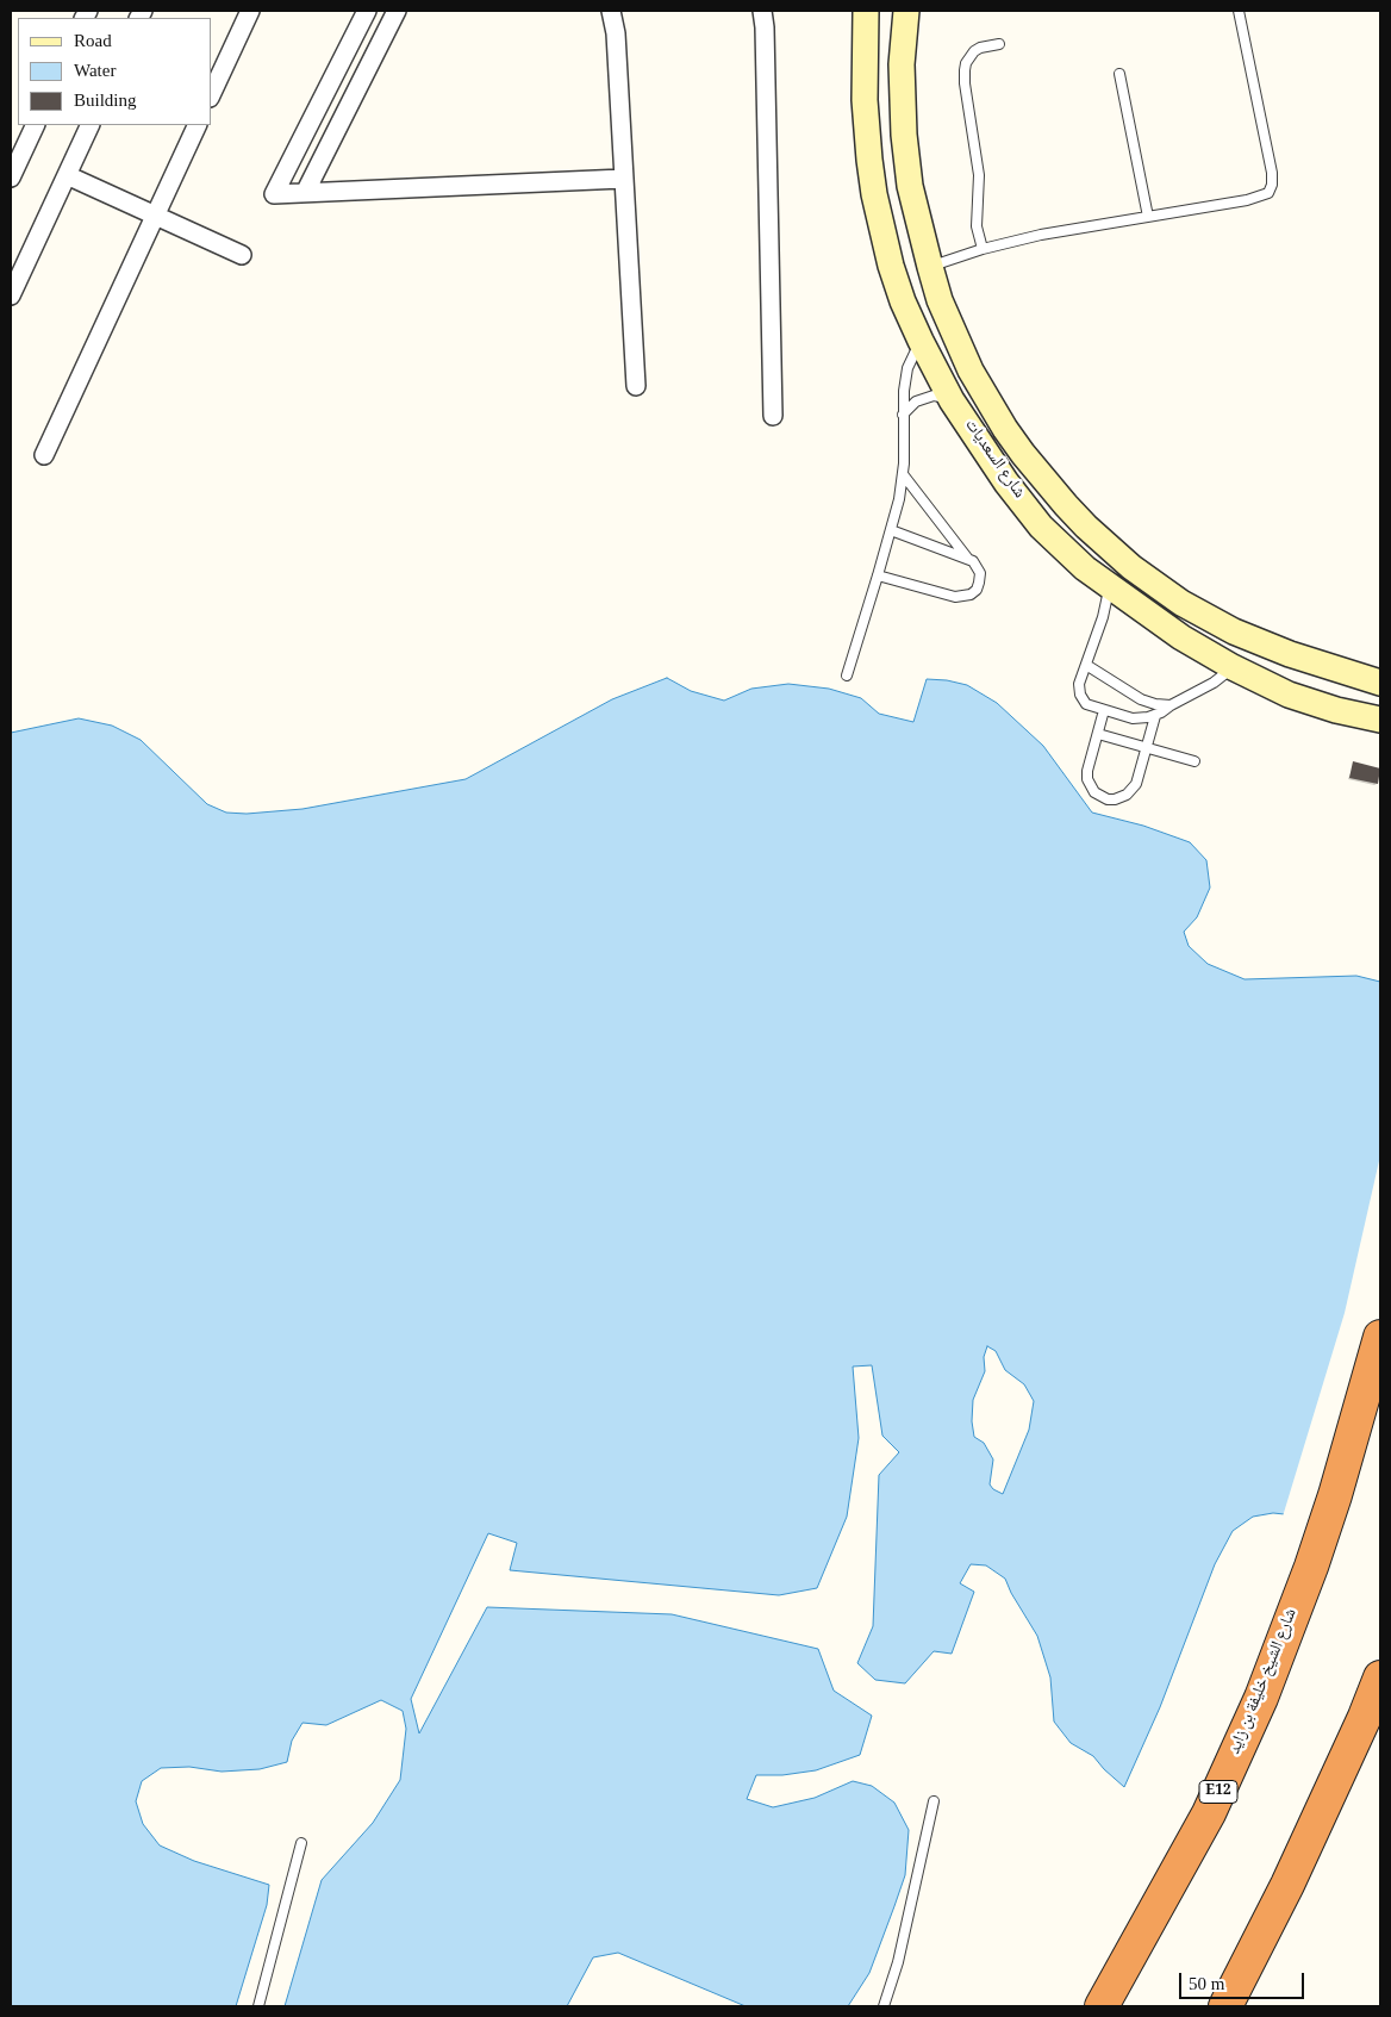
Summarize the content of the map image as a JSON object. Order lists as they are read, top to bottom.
{
  "streets": {
    "highway": ["شارع الشيخ خليفة بن زايد", "E12"],
    "street": ["شارع السعديات"]
  },
  "legend": ["Road", "Water", "Building"],
  "scale_bar": "50 m"
}
